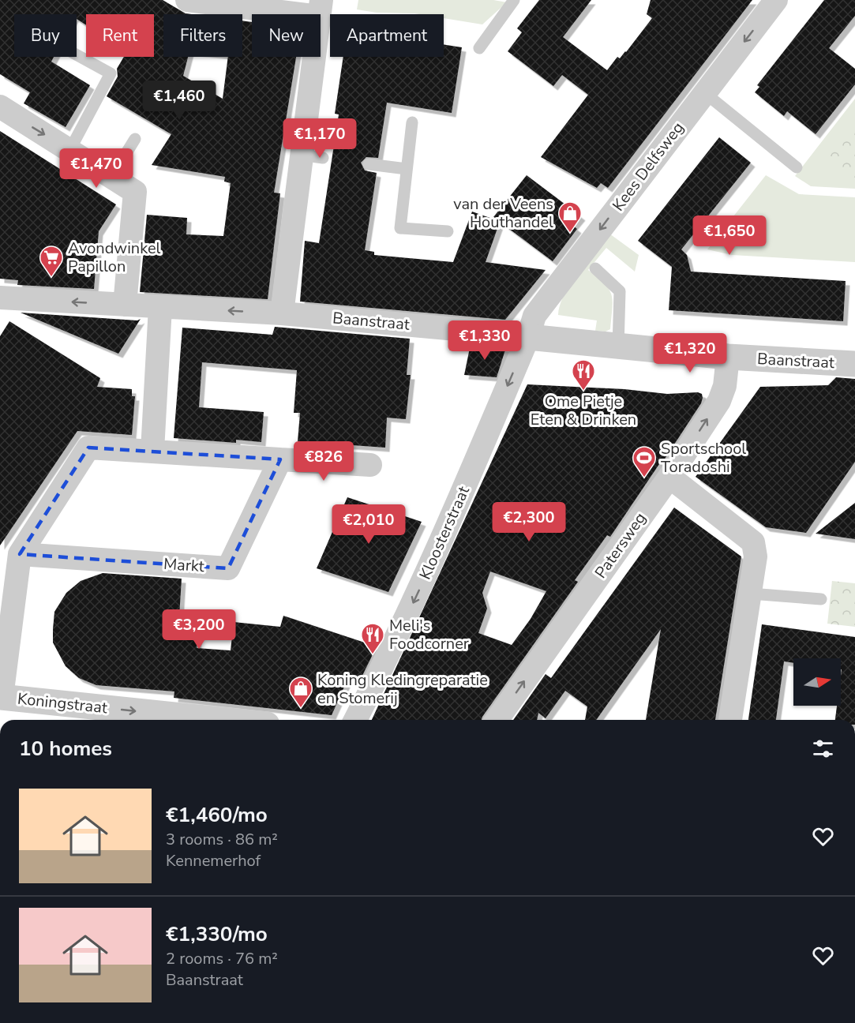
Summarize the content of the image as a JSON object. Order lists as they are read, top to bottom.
{
  "streets": {
    "street": [
      "Kees Delfsweg",
      "Baanstraat",
      "Kloosterstraat",
      "Patersweg",
      "Markt",
      "Koningstraat"
    ]
  },
  "crossings": [
    ["Kees Delfsweg", "Baanstraat"],
    ["Kees Delfsweg", "Kloosterstraat"],
    ["Baanstraat", "Kloosterstraat"],
    ["Baanstraat", "Patersweg"]
  ],
  "one_way": [
    "Kees Delfsweg",
    "Kloosterstraat",
    "Patersweg",
    "Koningstraat"
  ],
  "places": {
    "shop": ["van der Veens Houthandel", "Koning Kledingreparatie en Stomerij"],
    "supermarket": ["Avondwinkel Papillon"],
    "restaurant": ["Ome Pietje Eten & Drinken", "Meli's Foodcorner"],
    "sports": ["Sportschool Toradoshi"]
  },
  "north": "right",
  "page": {
    "chip": [
      "Buy",
      "Rent",
      "Filters",
      "New",
      "Apartment"
    ],
    "price": [
      "€1,460",
      "€1,170",
      "€1,470",
      "€1,650",
      "€1,330",
      "€1,320",
      "€826",
      "€2,300",
      "€2,010",
      "€3,200"
    ],
    "heading": "10 homes",
    "list": [
      {
        "name": "€1,460/mo",
        "note": "3 rooms · 86 m² · Kennemerhof"
      },
      {
        "name": "€1,330/mo",
        "note": "2 rooms · 76 m² · Baanstraat"
      }
    ]
  }
}
